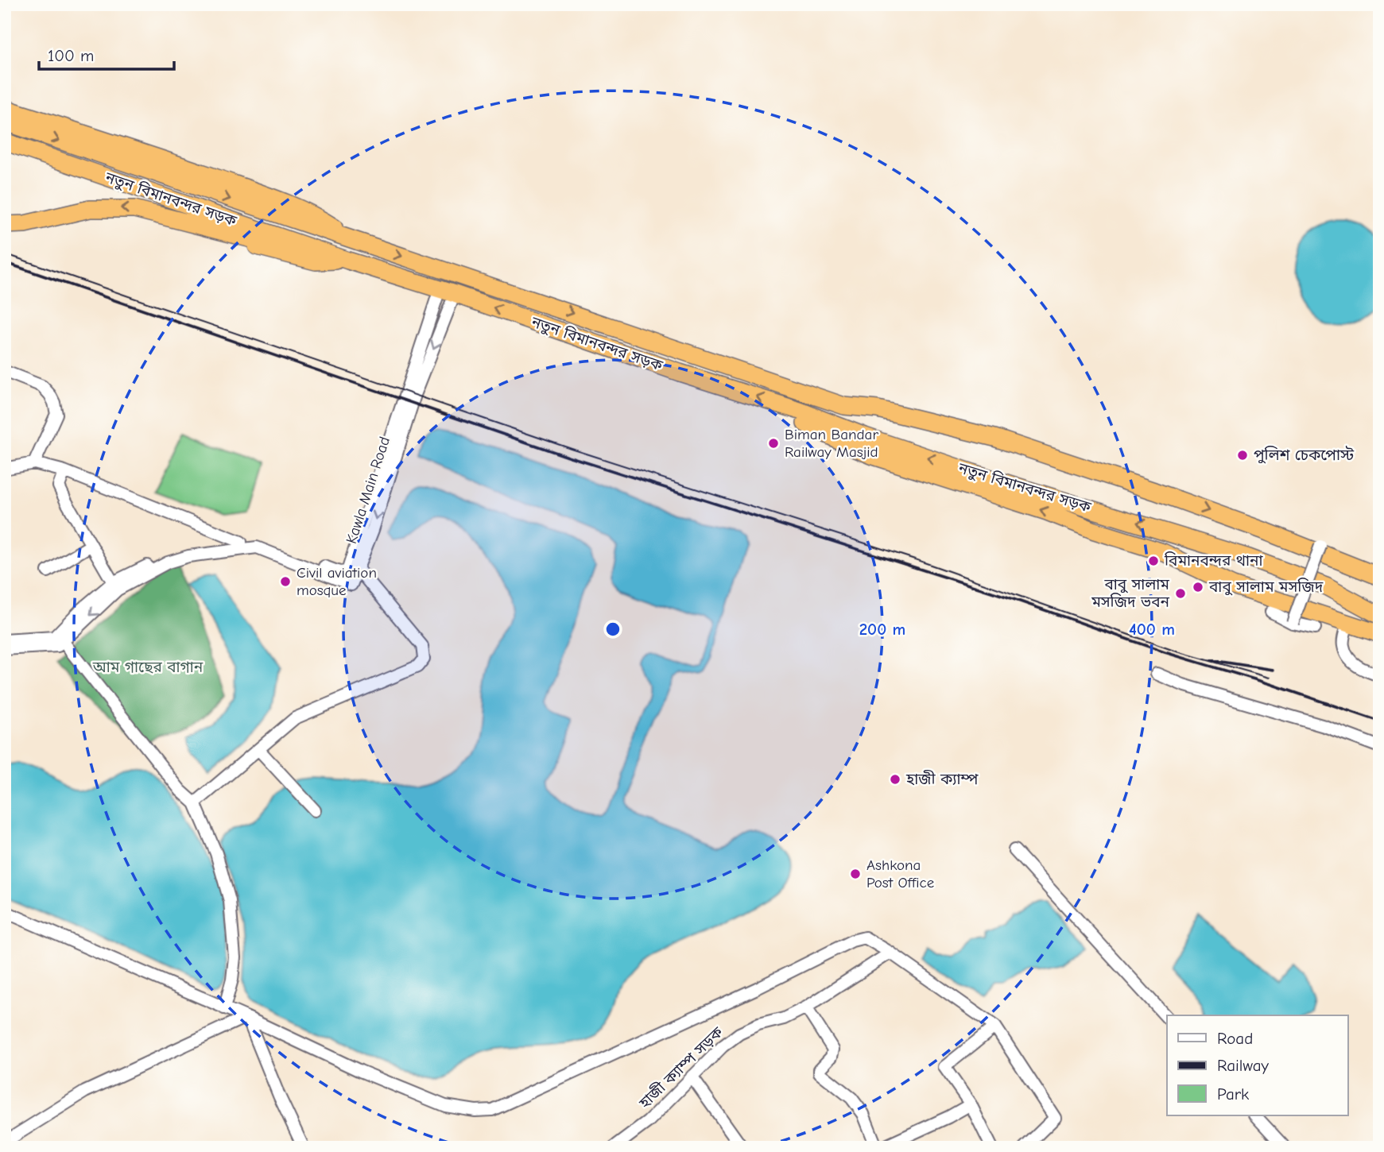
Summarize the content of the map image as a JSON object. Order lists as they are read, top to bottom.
{
  "streets": {
    "highway": ["নতুন বিমানবন্দর সড়ক"],
    "street": ["Kawla Main Road", "হাজী ক্যাম্প সড়ক"]
  },
  "crossings": [
    ["নতুন বিমানবন্দর সড়ক", "Kawla Main Road"]
  ],
  "parks": ["আম গাছের বাগান"],
  "places": [
    "Biman Bandar Railway Masjid",
    "পুলিশ চেকপোস্ট",
    "বিমানবন্দর থানা",
    "Civil aviation mosque",
    "বাবু সালাম মসজিদ",
    "বাবু সালাম মসজিদ ভবন",
    "হাজী ক্যাম্প",
    "Ashkona Post Office"
  ],
  "legend": ["Road", "Railway", "Park"],
  "scale_bar": "100 m",
  "rings": ["200 m", "400 m"]
}
